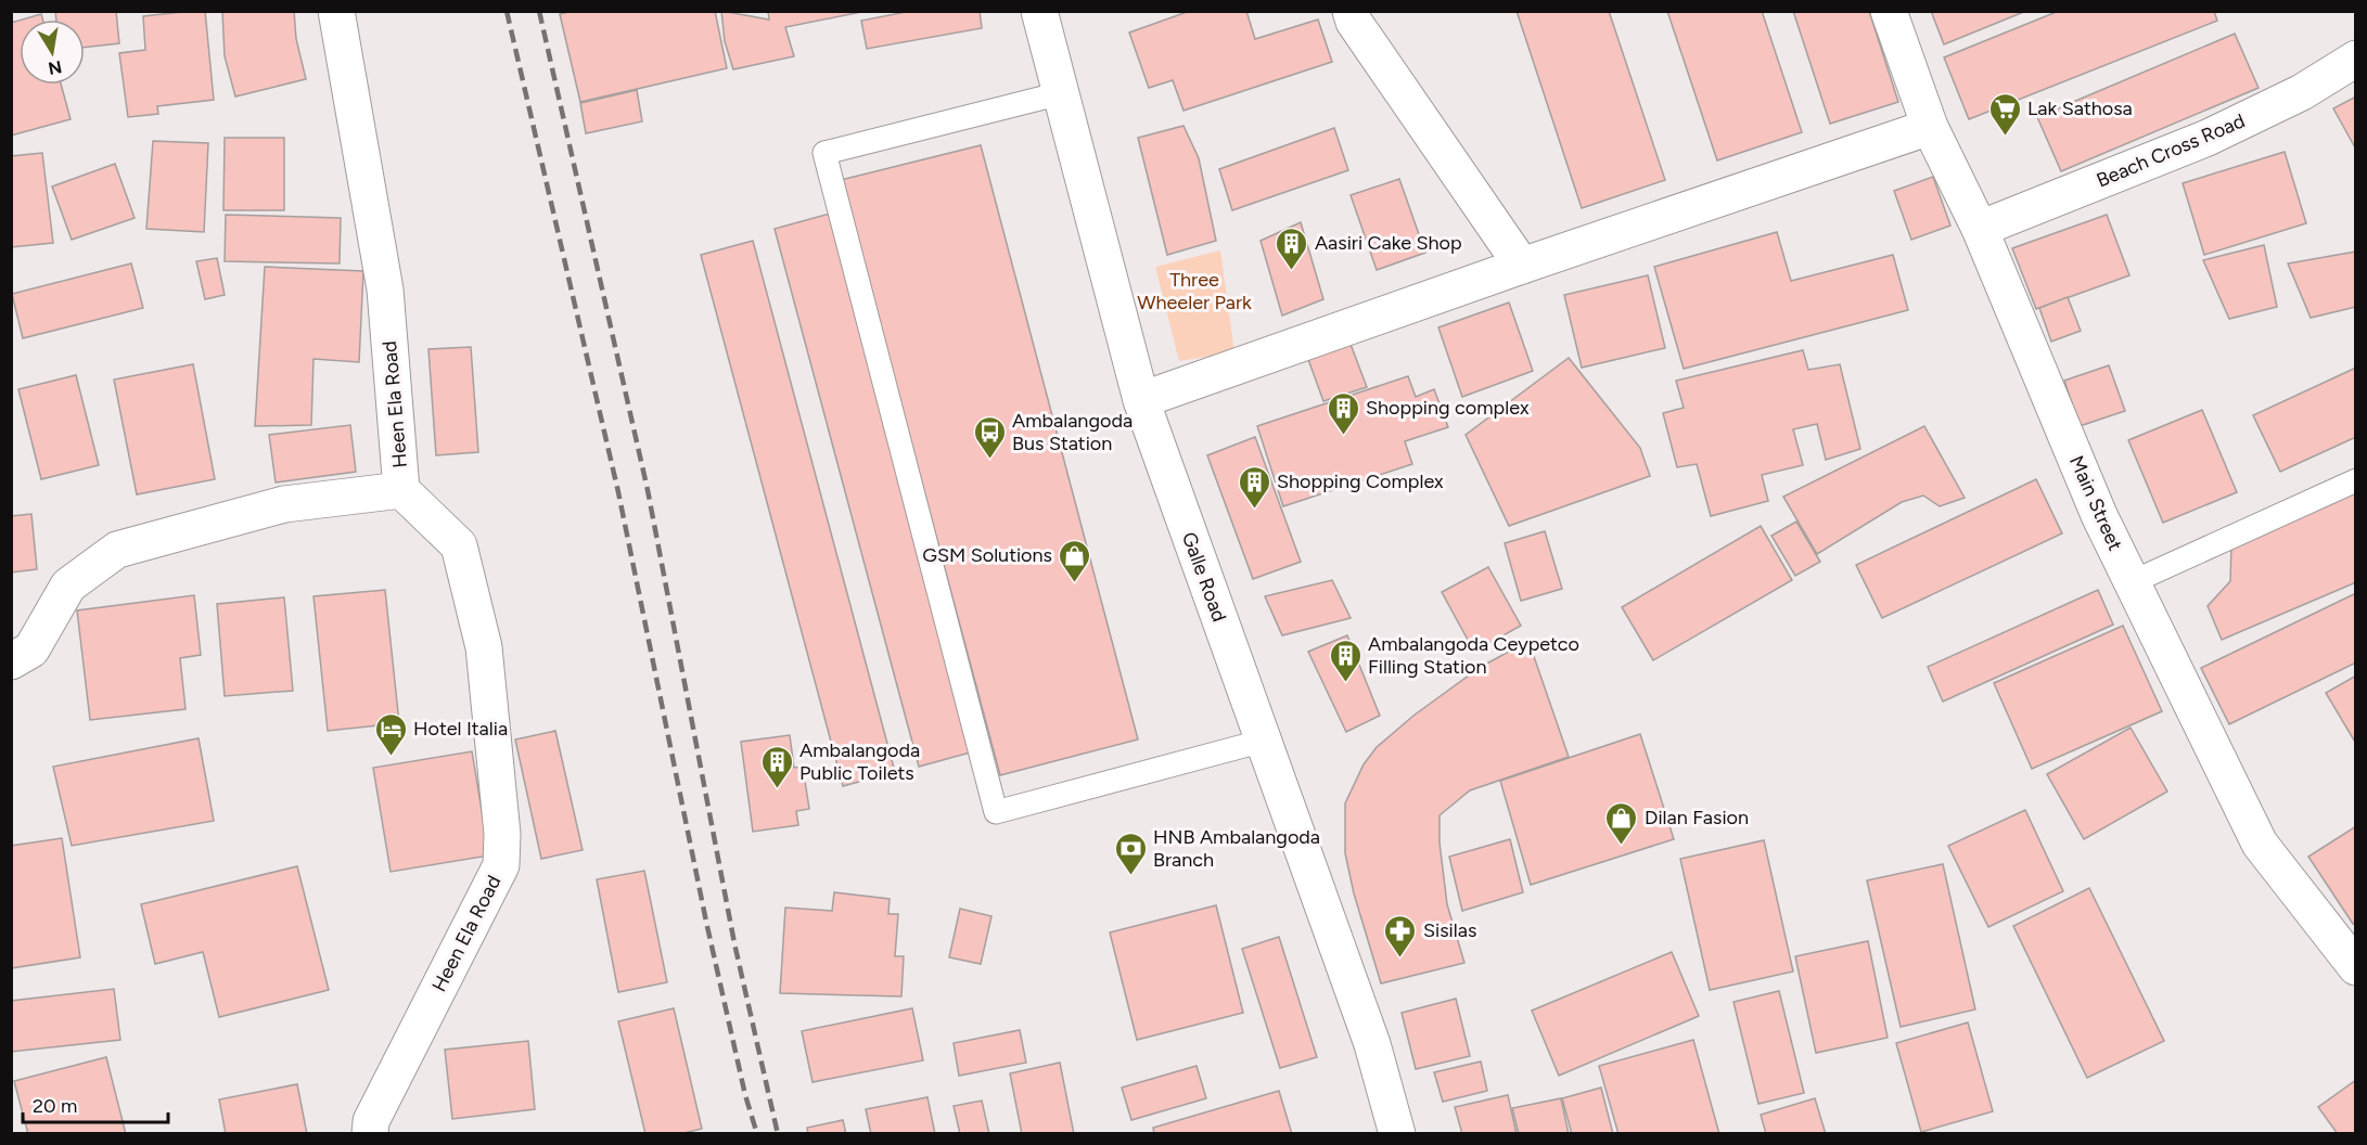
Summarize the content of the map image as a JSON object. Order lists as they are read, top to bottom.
{
  "streets": {
    "main road": [
      "Beach Cross Road",
      "Heen Ela Road",
      "Main Street",
      "Galle Road"
    ]
  },
  "crossings": [
    ["Beach Cross Road", "Main Street"]
  ],
  "parks": ["Three Wheeler Park"],
  "places": {
    "supermarket": ["Lak Sathosa"],
    "building": [
      "Aasiri Cake Shop",
      "Shopping complex",
      "Shopping Complex",
      "Ambalangoda Ceypetco Filling Station",
      "Ambalangoda Public Toilets"
    ],
    "bus stop": ["Ambalangoda Bus Station"],
    "shop": ["GSM Solutions", "Dilan Fasion"],
    "hotel": ["Hotel Italia"],
    "bank": ["HNB Ambalangoda Branch"],
    "pharmacy": ["Sisilas"]
  },
  "scale_bar": "20 m",
  "north": "bottom"
}
